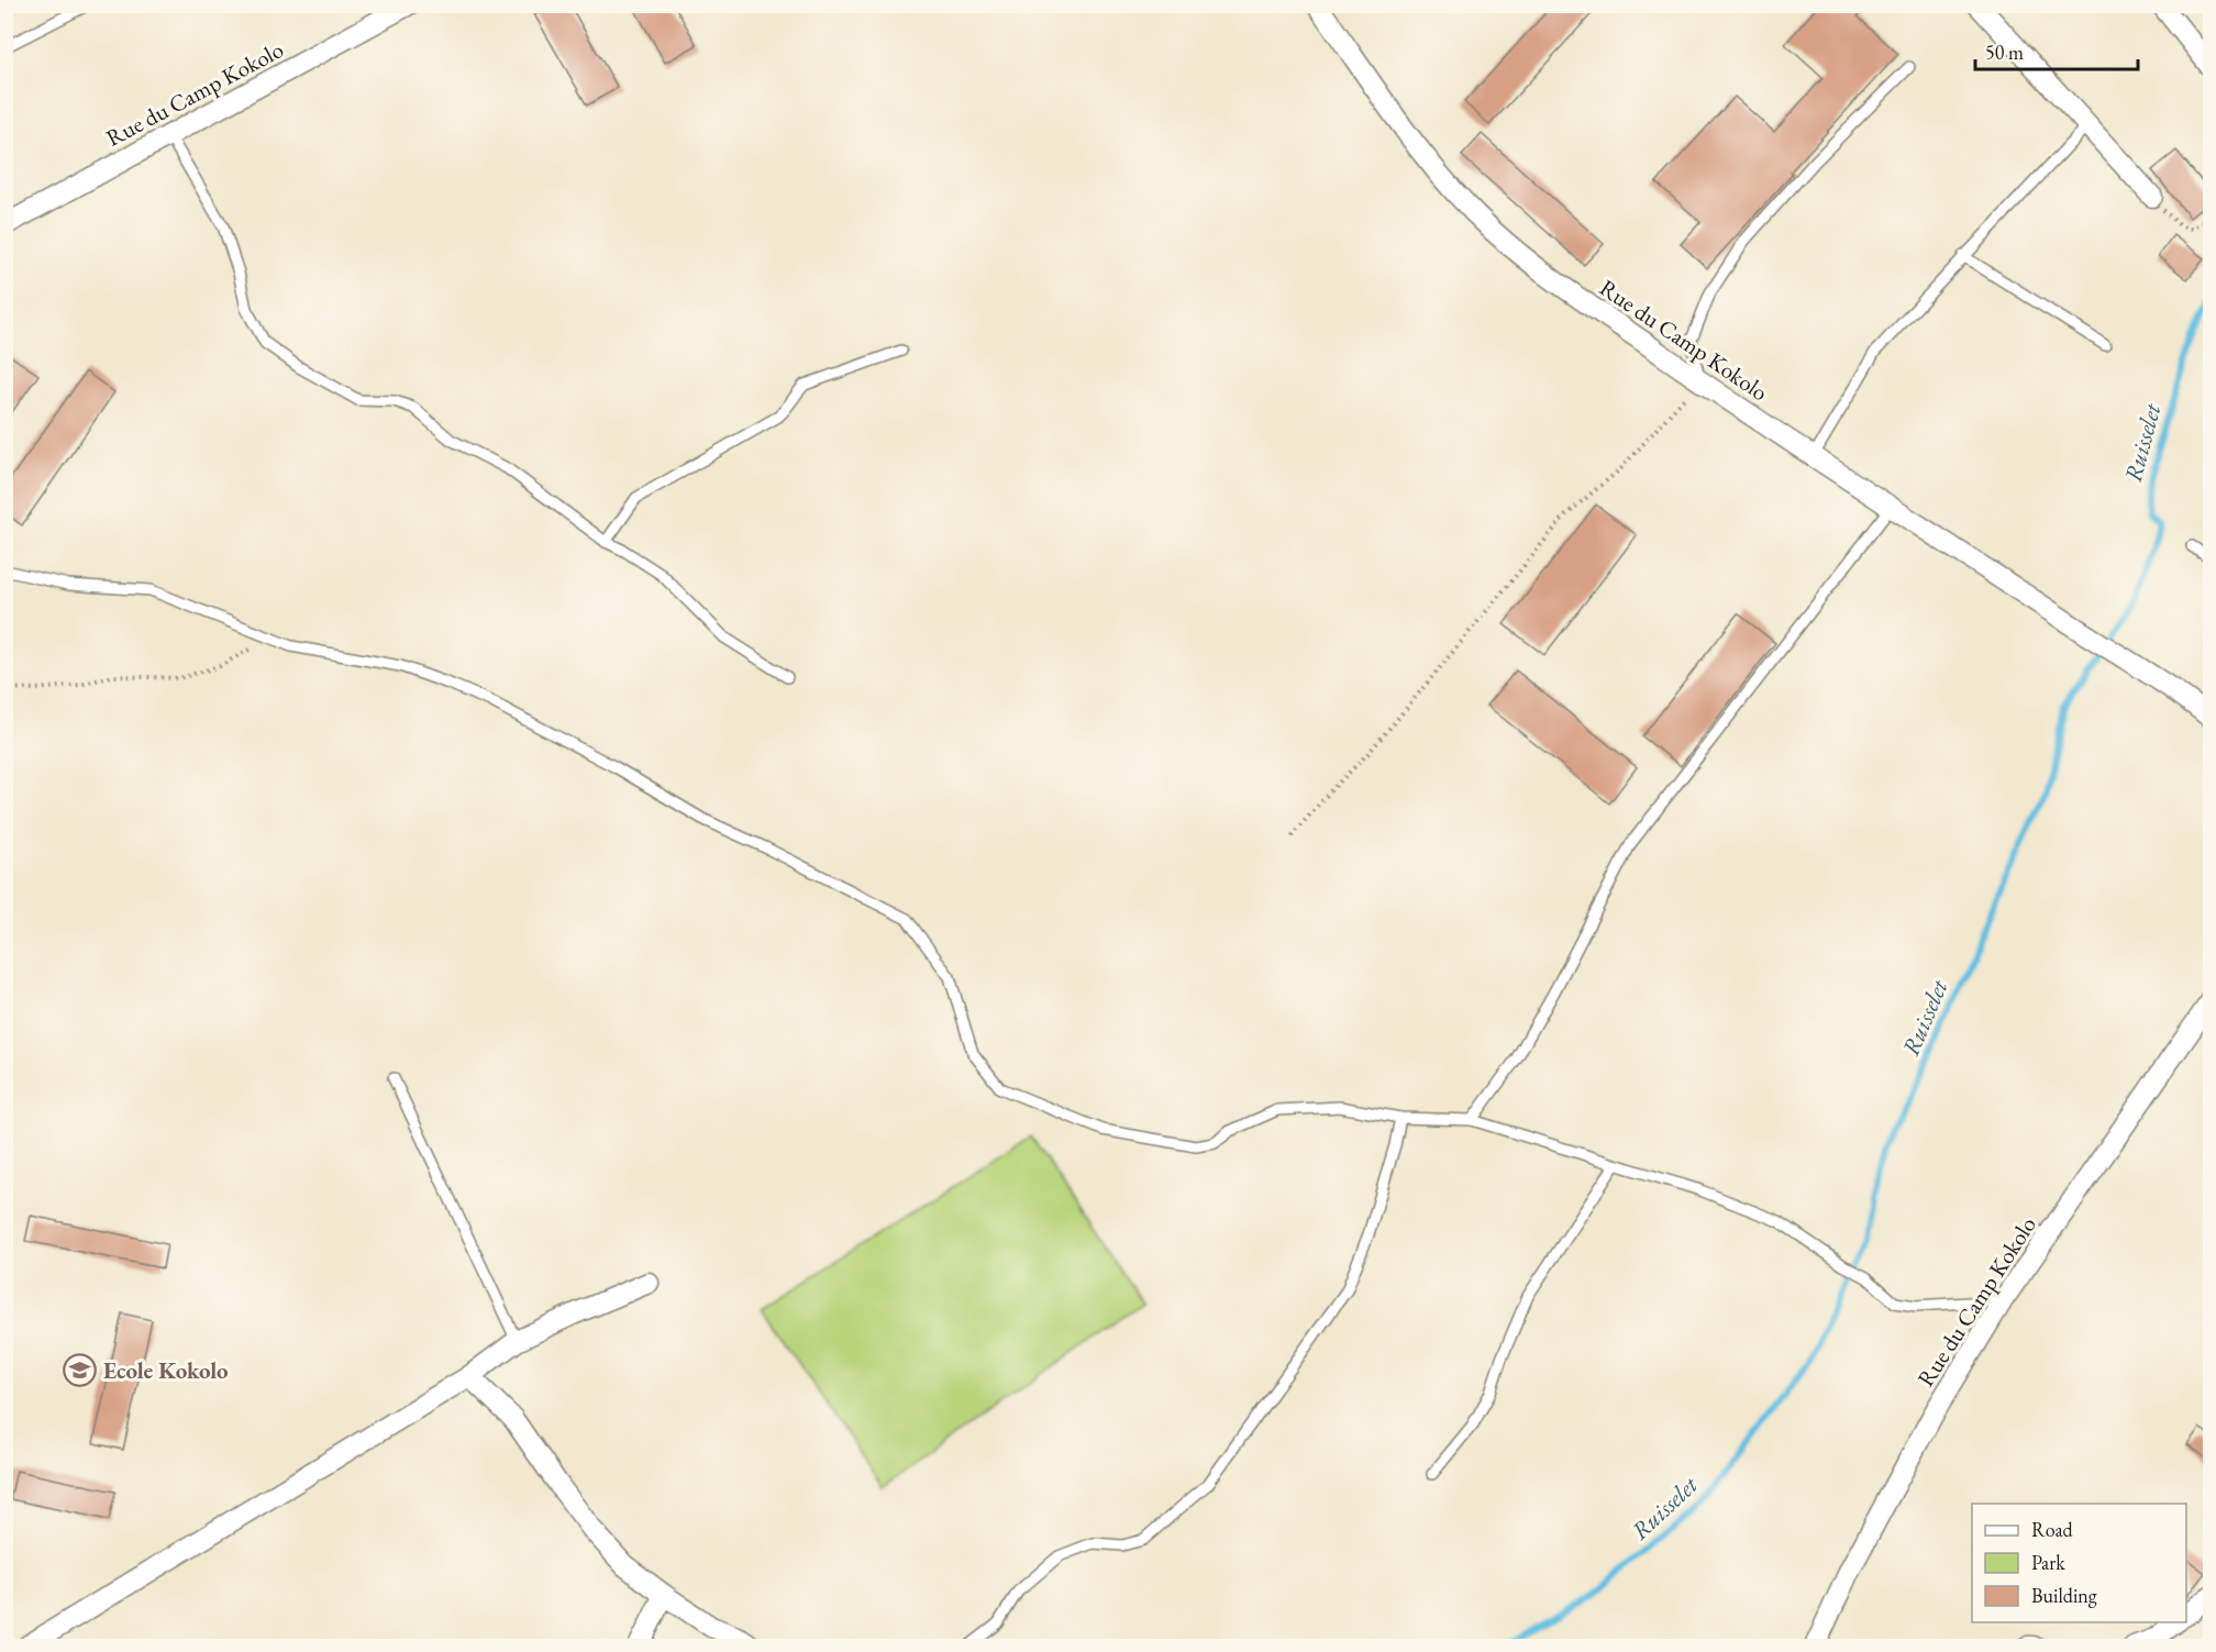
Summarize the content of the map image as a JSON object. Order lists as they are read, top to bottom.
{
  "streets": {
    "street": ["Rue du Camp Kokolo"]
  },
  "water": ["Ruisselet"],
  "places": {
    "school or university": ["Ecole Kokolo"]
  },
  "legend": ["Road", "Park", "Building"],
  "scale_bar": "50 m"
}
